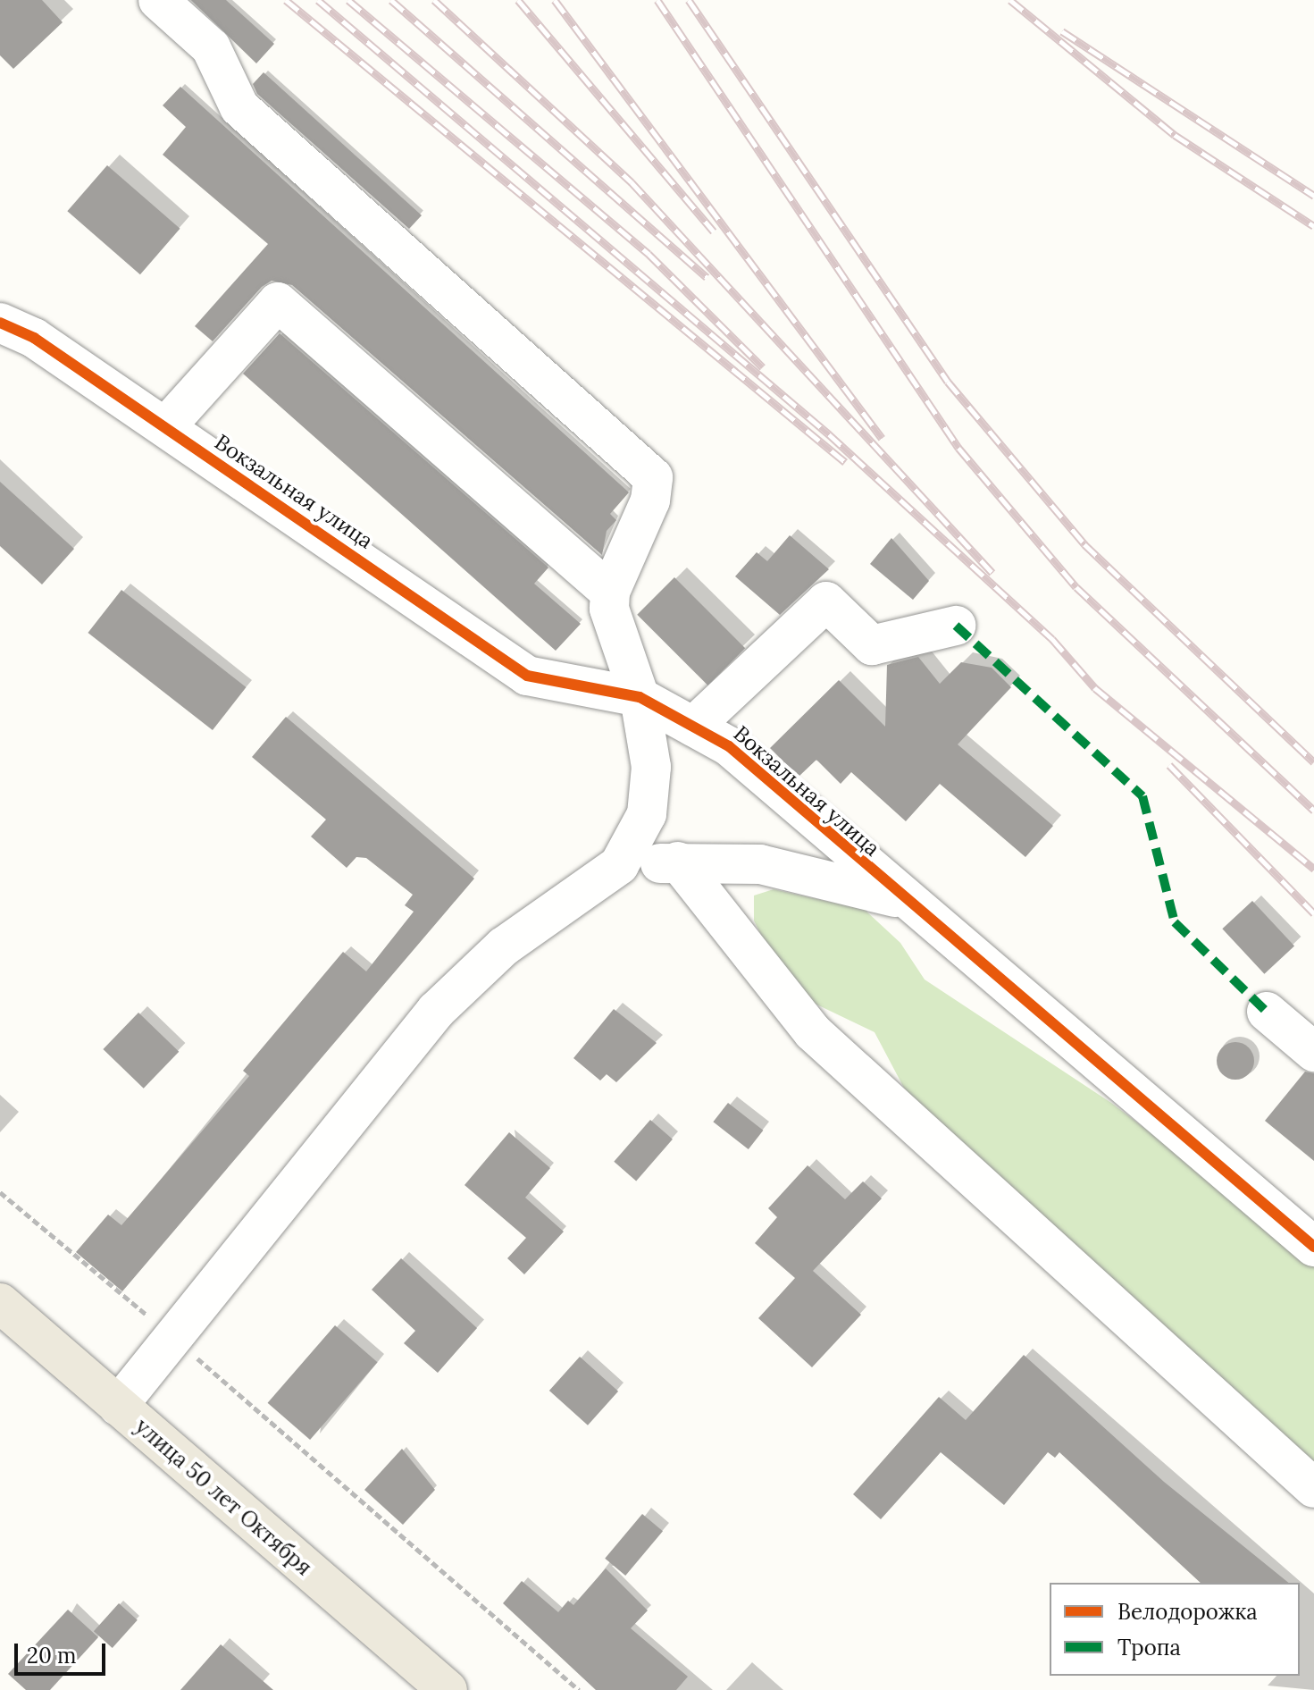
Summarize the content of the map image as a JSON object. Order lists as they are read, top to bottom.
{
  "streets": {
    "main road": ["улица 50 лет Октября"],
    "street": ["Вокзальная улица"]
  },
  "legend": ["Велодорожка", "Тропа"],
  "scale_bar": "20 m"
}
